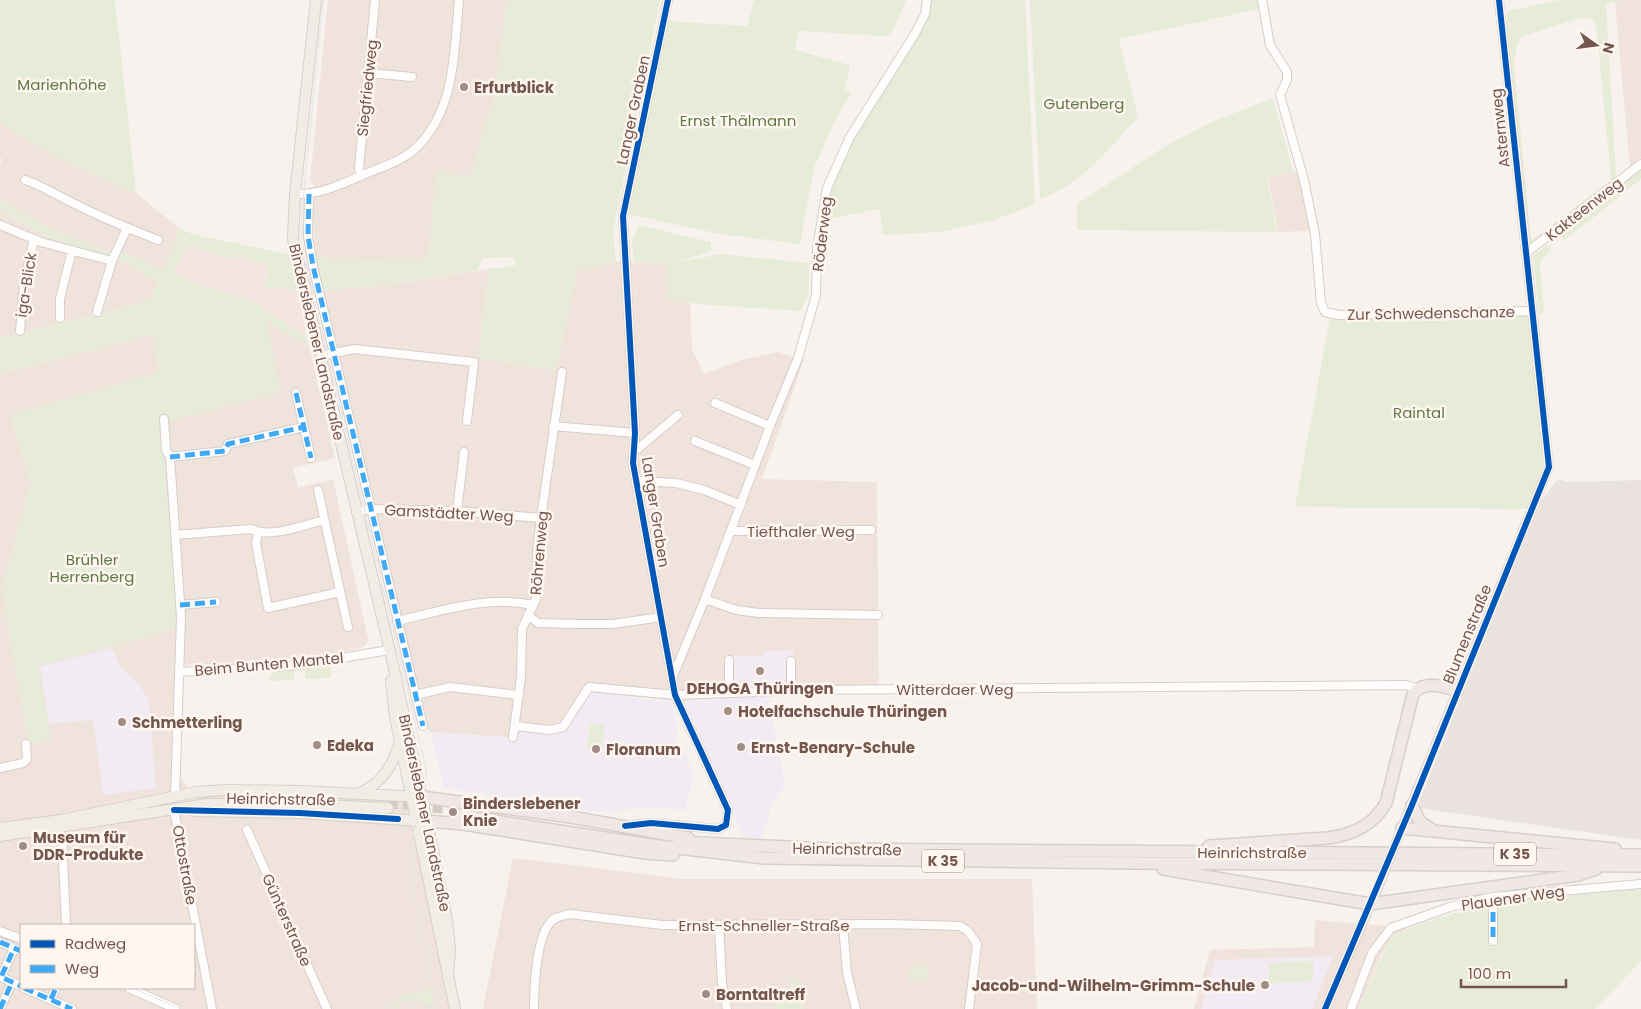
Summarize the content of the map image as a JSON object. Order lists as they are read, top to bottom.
{
  "streets": {
    "highway": ["Heinrichstraße", "K 35"],
    "main road": ["Binderslebener Landstraße"],
    "street": [
      "Siegfriedweg",
      "Langer Graben",
      "Asternweg",
      "Kakteenweg",
      "Röderweg",
      "iga-Blick",
      "Zur Schwedenschanze",
      "Gamstädter Weg",
      "Tiefthaler Weg",
      "Röhrenweg",
      "Blumenstraße",
      "Beim Bunten Mantel",
      "Witterdaer Weg",
      "Ottostraße",
      "Plauener Weg",
      "Günterstraße",
      "Ernst-Schneller-Straße"
    ]
  },
  "crossings": [
    ["Langer Graben", "Röderweg"],
    ["Langer Graben", "Witterdaer Weg"],
    ["Langer Graben", "K 35"],
    ["Asternweg", "Kakteenweg"],
    ["Asternweg", "Blumenstraße"],
    ["Kakteenweg", "Blumenstraße"],
    ["Röderweg", "Tiefthaler Weg"],
    ["Zur Schwedenschanze", "Blumenstraße"],
    ["Binderslebener Landstraße", "Gamstädter Weg"],
    ["Binderslebener Landstraße", "Beim Bunten Mantel"],
    ["Binderslebener Landstraße", "Heinrichstraße"],
    ["Binderslebener Landstraße", "K 35"],
    ["Gamstädter Weg", "Röhrenweg"],
    ["Röhrenweg", "Witterdaer Weg"],
    ["Heinrichstraße", "K 35"],
    ["Heinrichstraße", "Ottostraße"]
  ],
  "parks": [
    "Marienhöhe",
    "Gutenberg",
    "Ernst Thälmann",
    "Raintal",
    "Brühler Herrenberg"
  ],
  "places": [
    "Erfurtblick",
    "DEHOGA Thüringen",
    "Hotelfachschule Thüringen",
    "Schmetterling",
    "Edeka",
    "Ernst-Benary-Schule",
    "Floranum",
    "Binderslebener Knie",
    "Museum für DDR-Produkte",
    "Jacob-und-Wilhelm-Grimm-Schule",
    "Borntaltreff"
  ],
  "legend": ["Radweg", "Weg"],
  "scale_bar": "100 m",
  "north": "right"
}
